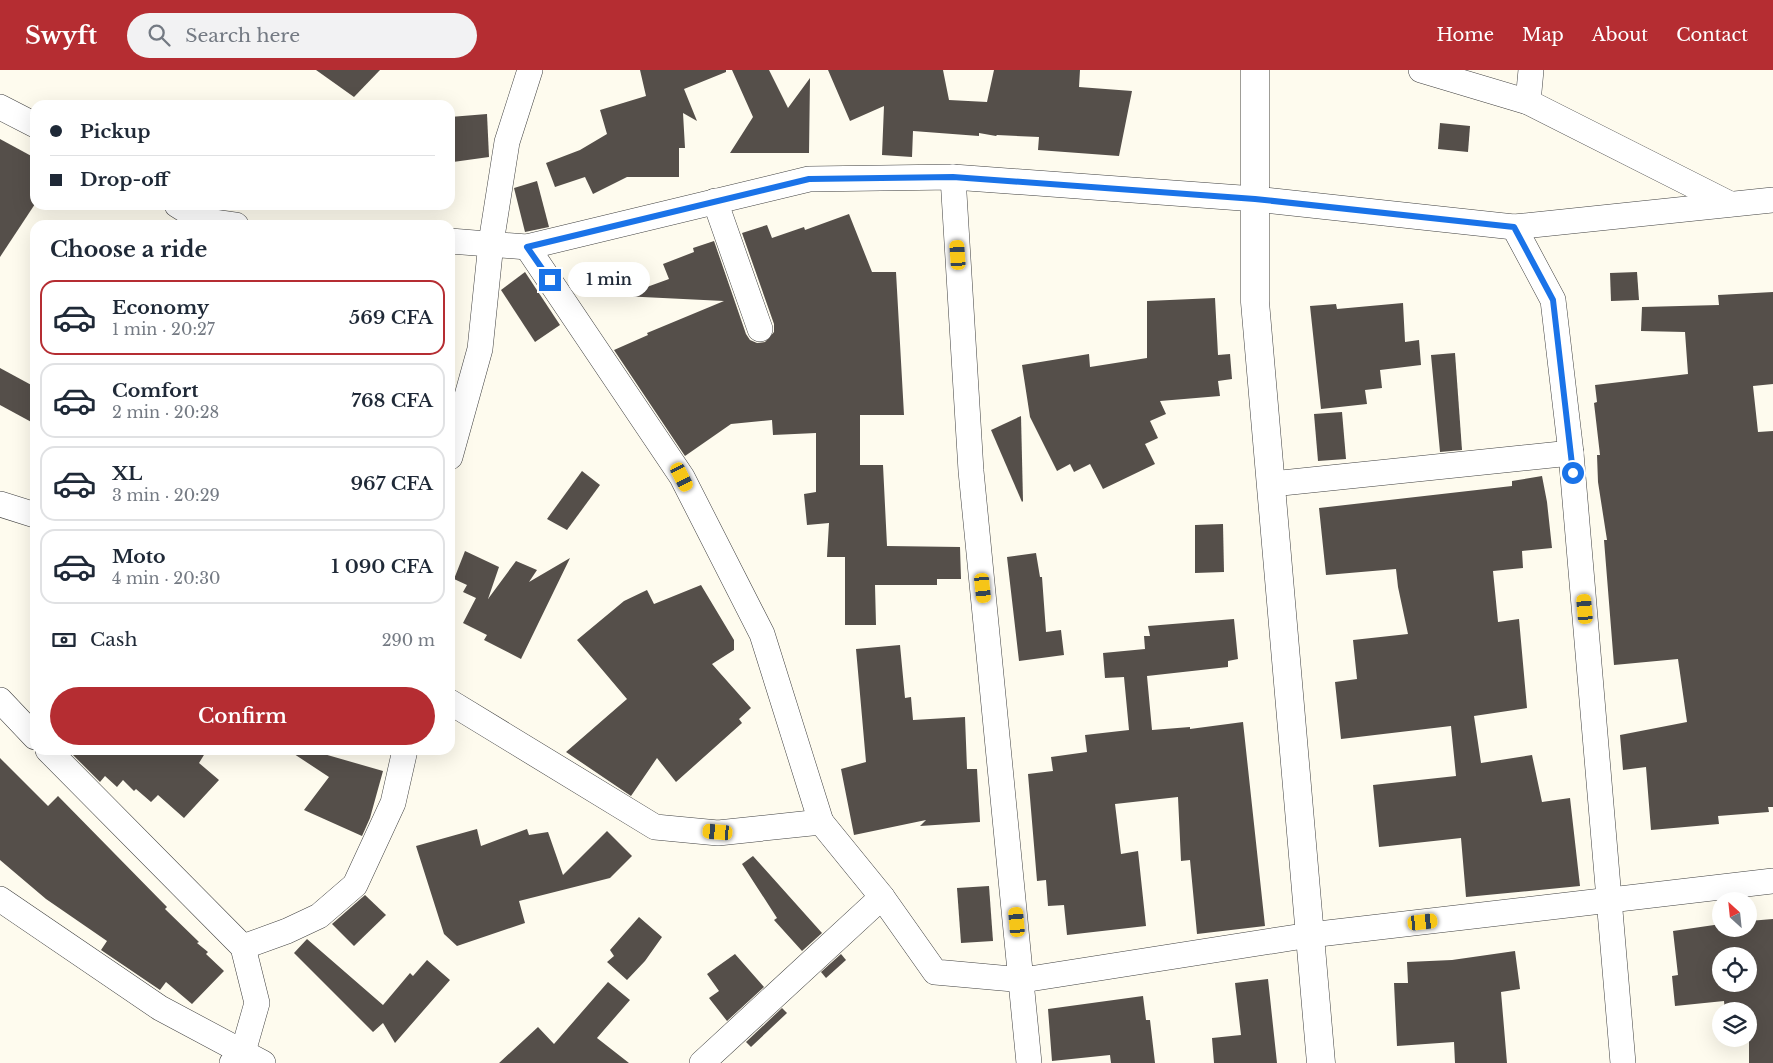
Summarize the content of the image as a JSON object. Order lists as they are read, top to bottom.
{
  "north": "top left",
  "page": {
    "header": "Swyft",
    "search": "Search here",
    "nav": [
      "Home",
      "Map",
      "About",
      "Contact"
    ],
    "banner": ["Pickup", "Drop-off"],
    "heading": "Choose a ride",
    "bubble": "1 min",
    "list": [
      {
        "name": "Economy",
        "note": "1 min · 20:27",
        "value": "569 CFA"
      },
      {
        "name": "Comfort",
        "note": "2 min · 20:28",
        "value": "768 CFA"
      },
      {
        "name": "XL",
        "note": "3 min · 20:29",
        "value": "967 CFA"
      },
      {
        "name": "Moto",
        "note": "4 min · 20:30",
        "value": "1 090 CFA"
      }
    ],
    "pay": ["Cash", "290 m"],
    "buttons": "Confirm"
  }
}
